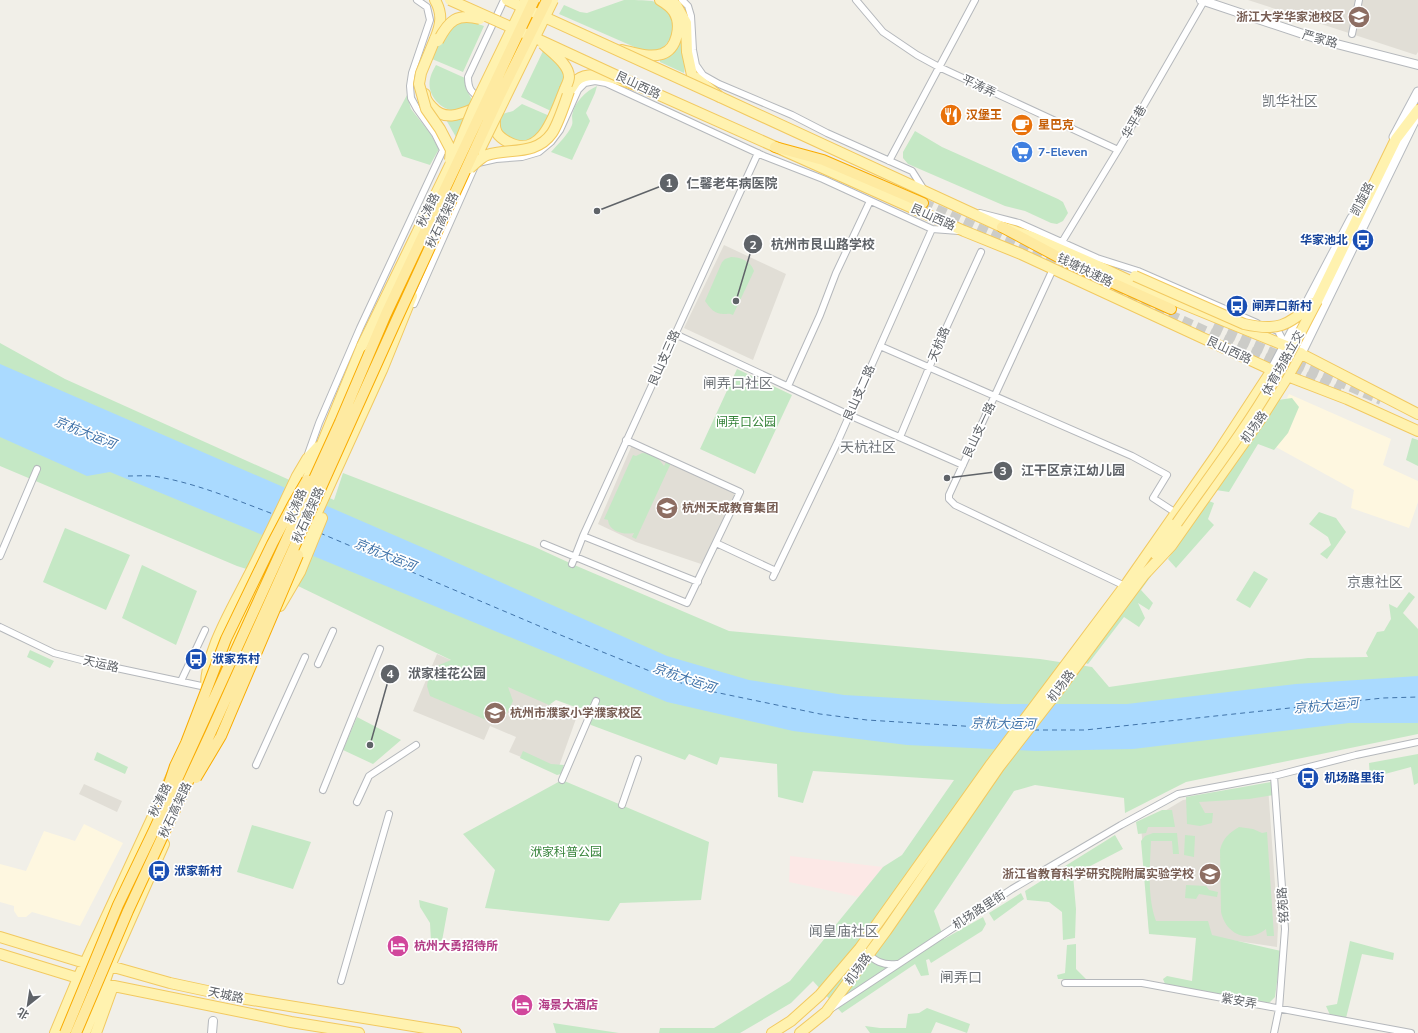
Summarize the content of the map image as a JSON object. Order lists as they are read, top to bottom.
{
  "streets": {
    "highway": ["秋石高架路", "钱塘快速路"],
    "main road": [
      "艮山西路",
      "凯旋路",
      "秋涛路",
      "体育场路立交",
      "机场路",
      "天城路"
    ],
    "street": [
      "严家路",
      "平涛弄",
      "华平巷",
      "天杭路",
      "艮山支三路",
      "艮山支二路",
      "艮山支一路",
      "天运路",
      "铭苑路",
      "机场路里街",
      "紫安弄"
    ]
  },
  "crossings": [
    ["严家路", "华平巷"],
    ["艮山西路", "华平巷"],
    ["艮山西路", "凯旋路"],
    ["艮山西路", "钱塘快速路"],
    ["艮山西路", "机场路"],
    ["艮山西路", "艮山支一路"],
    ["平涛弄", "华平巷"],
    ["凯旋路", "体育场路立交"],
    ["凯旋路", "机场路"],
    ["秋涛路", "天城路"],
    ["体育场路立交", "机场路"],
    ["体育场路立交", "艮山支一路"],
    ["机场路", "艮山支一路"],
    ["机场路", "机场路里街"],
    ["铭苑路", "机场路里街"],
    ["铭苑路", "紫安弄"]
  ],
  "districts": [
    "凯华社区",
    "闸弄口社区",
    "天杭社区",
    "京惠社区",
    "闻皇庙社区",
    "闸弄口"
  ],
  "water": ["京杭大运河"],
  "parks": ["闸弄口公园", "洑家科普公园"],
  "places": {
    "school or university": [
      "浙江大学华家池校区",
      "杭州天成教育集团",
      "杭州市濮家小学濮家校区",
      "浙江省教育科学研究院附属实验学校"
    ],
    "restaurant": ["汉堡王"],
    "cafe": ["星巴克"],
    "supermarket": ["7-Eleven"],
    "other": [
      "仁馨老年病医院",
      "杭州市艮山路学校",
      "江干区京江幼儿园",
      "洑家桂花公园"
    ],
    "bus stop": [
      "华家池北",
      "闸弄口新村",
      "洑家东村",
      "机场路里街",
      "洑家新村"
    ],
    "hotel": ["杭州大勇招待所", "海景大酒店"]
  },
  "north": "bottom left"
}
